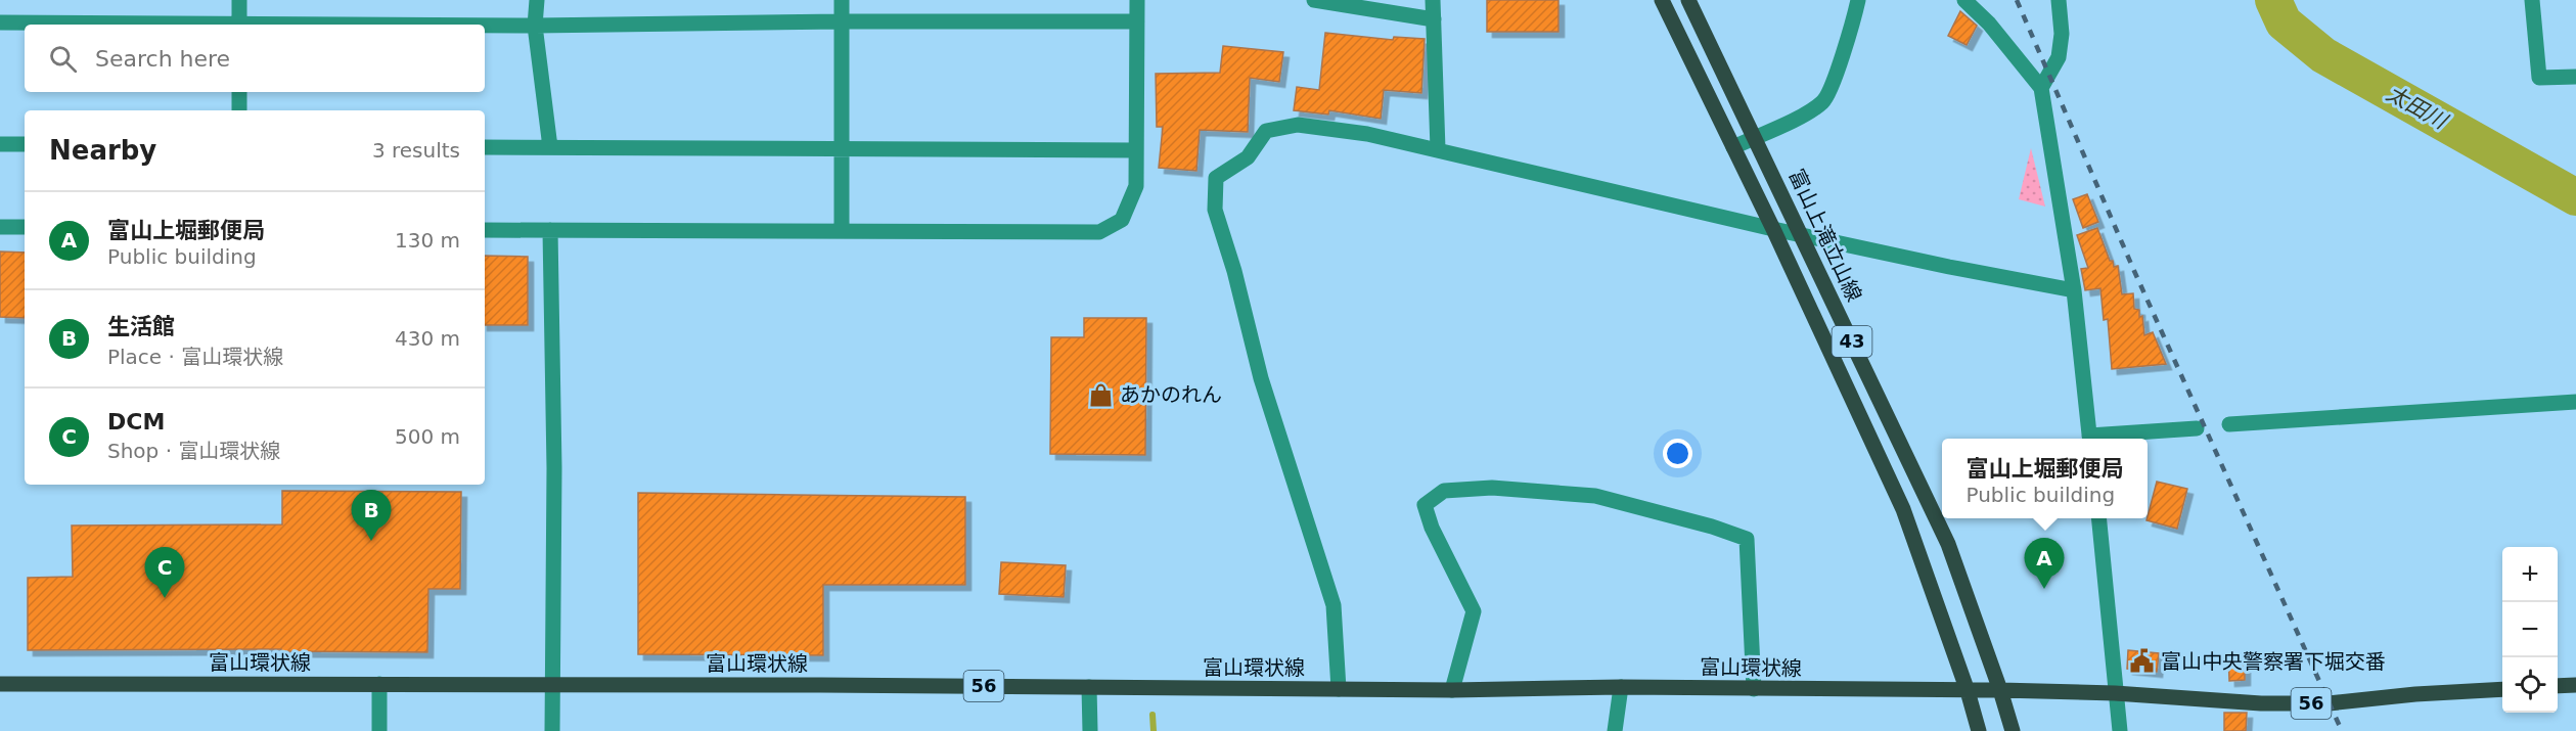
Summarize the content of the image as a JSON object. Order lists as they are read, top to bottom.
{
  "streets": {
    "main road": [
      "富山上滝立山線",
      "43",
      "富山環状線",
      "56"
    ]
  },
  "crossings": [
    ["富山上滝立山線", "富山環状線"],
    ["43", "富山環状線"]
  ],
  "water": ["太田川"],
  "places": {
    "shop": ["あかのれん"],
    "public building": ["富山中央警察署下堀交番"]
  },
  "page": {
    "search": "Search here",
    "heading": ["Nearby", "3 results"],
    "list": [
      {
        "mark": "A",
        "name": "富山上堀郵便局",
        "note": "Public building",
        "value": "130 m"
      },
      {
        "mark": "B",
        "name": "生活館",
        "note": "Place · 富山環状線",
        "value": "430 m"
      },
      {
        "mark": "C",
        "name": "DCM",
        "note": "Shop · 富山環状線",
        "value": "500 m"
      }
    ],
    "popup": ["富山上堀郵便局", "Public building"],
    "pins": ["B", "A", "C"],
    "map_buttons": ["+", "−"]
  }
}
